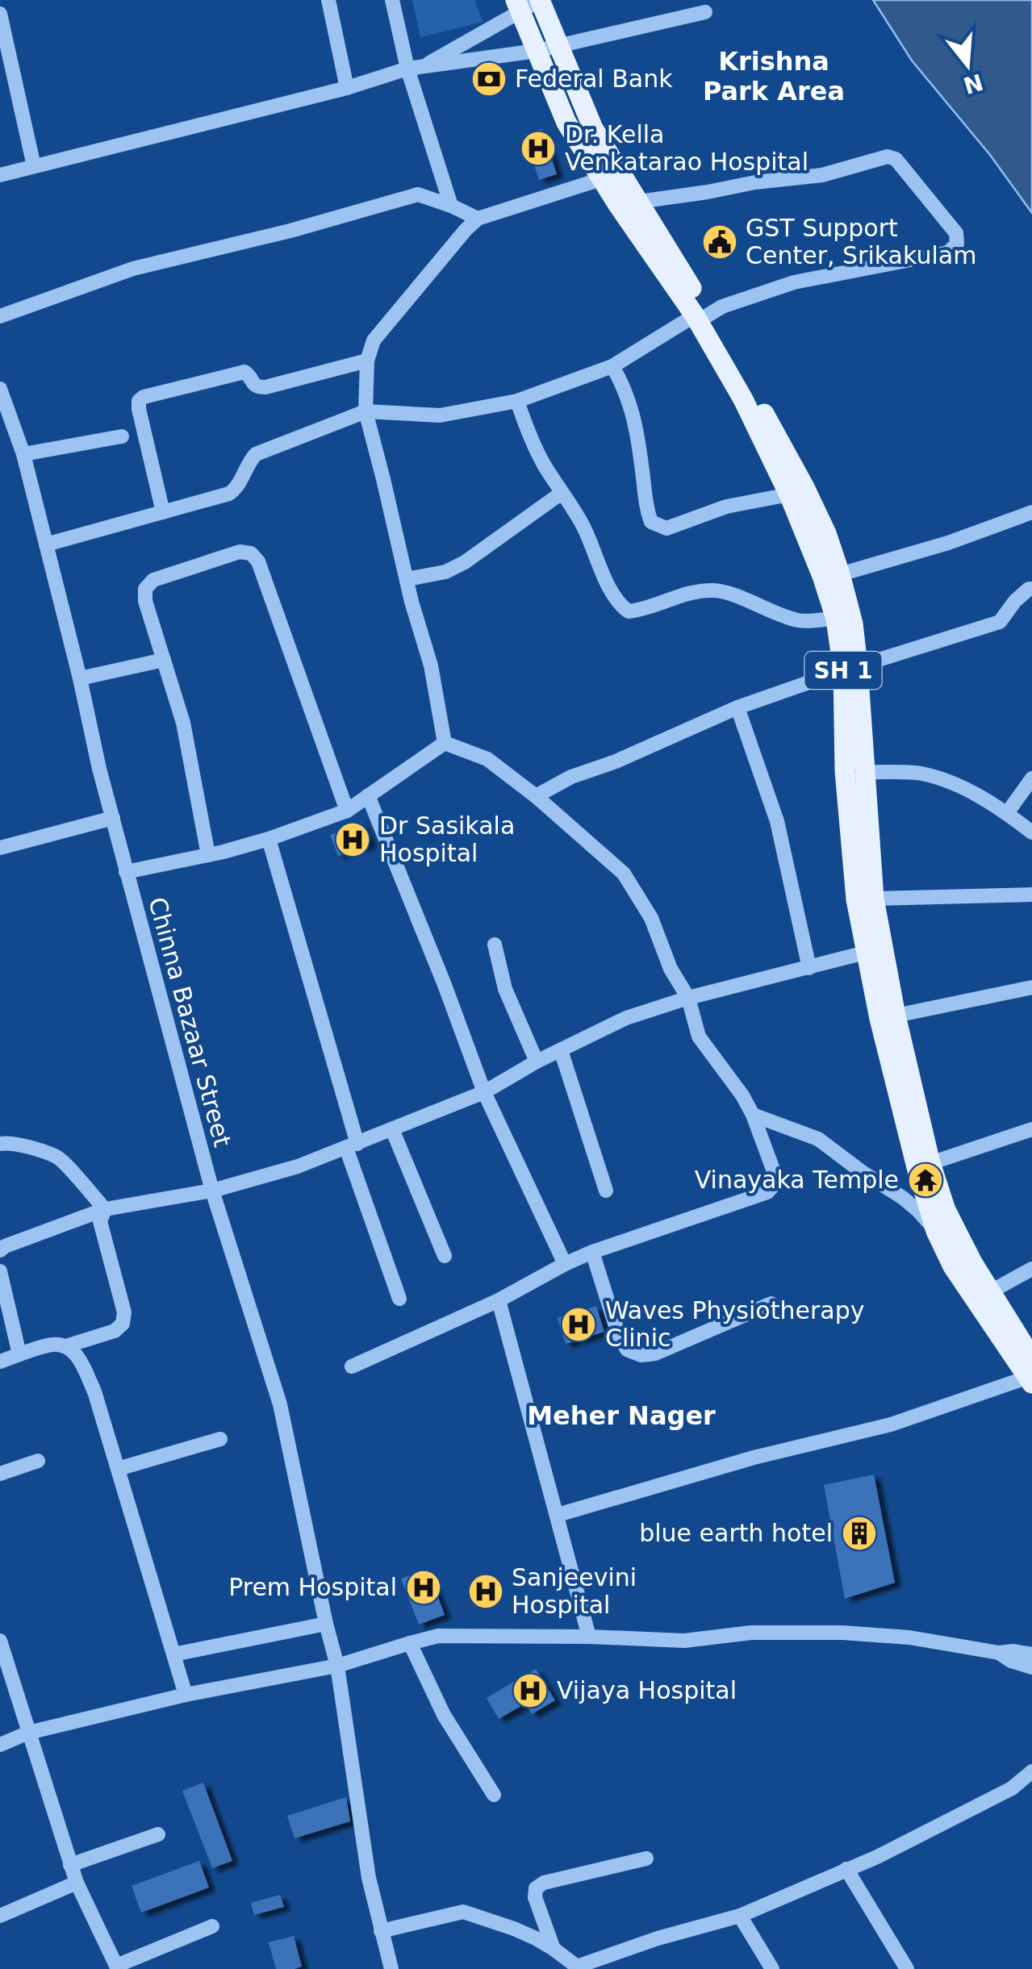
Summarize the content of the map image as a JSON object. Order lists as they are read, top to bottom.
{
  "streets": {
    "main road": ["SH 1"],
    "street": ["Chinna Bazaar Street"]
  },
  "districts": ["Krishna Park Area", "Meher Nager"],
  "places": {
    "bank": ["Federal Bank"],
    "hospital": [
      "Dr. Kella Venkatarao Hospital",
      "Dr Sasikala Hospital",
      "Waves Physiotherapy Clinic",
      "Prem Hospital",
      "Sanjeevini Hospital",
      "Vijaya Hospital"
    ],
    "public building": ["GST Support Center, Srikakulam"],
    "temple": ["Vinayaka Temple"],
    "building": ["blue earth hotel"]
  },
  "north": "bottom"
}
